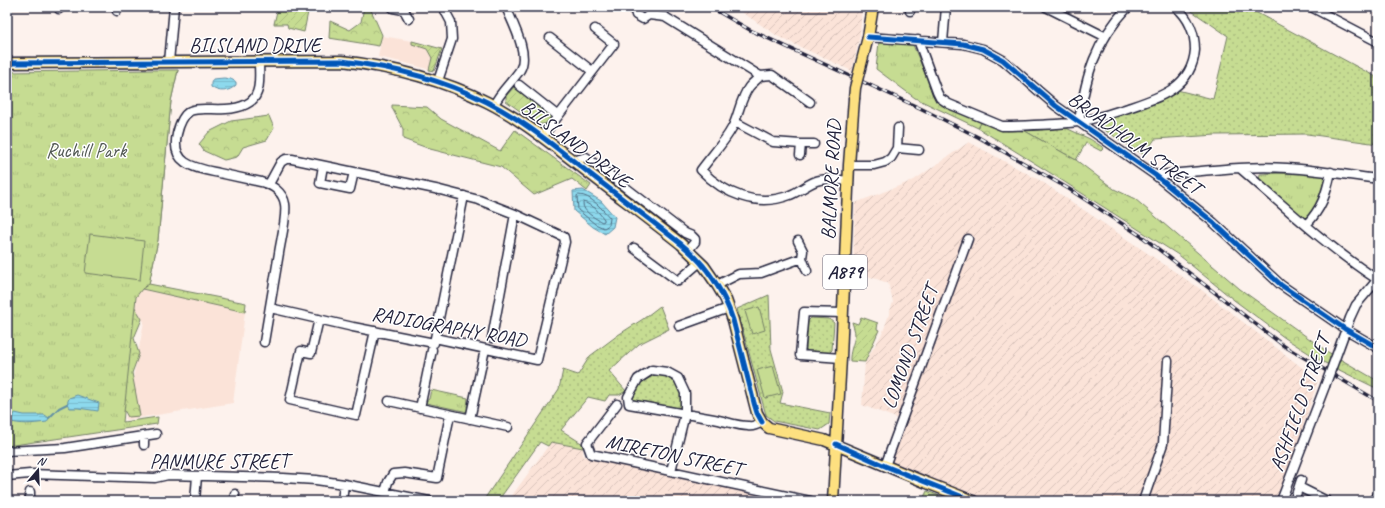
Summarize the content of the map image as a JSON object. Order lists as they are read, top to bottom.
{
  "streets": {
    "main road": ["BILSLAND DRIVE", "BALMORE ROAD", "A879"],
    "street": [
      "BROADHOLM STREET",
      "RADIOGRAPHY ROAD",
      "LOMOND STREET",
      "ASHFIELD STREET",
      "MIRETON STREET",
      "PANMURE STREET"
    ]
  },
  "crossings": [
    ["BROADHOLM STREET", "BALMORE ROAD"],
    ["BROADHOLM STREET", "ASHFIELD STREET"]
  ],
  "parks": ["Ruchill Park"],
  "north": "top"
}
